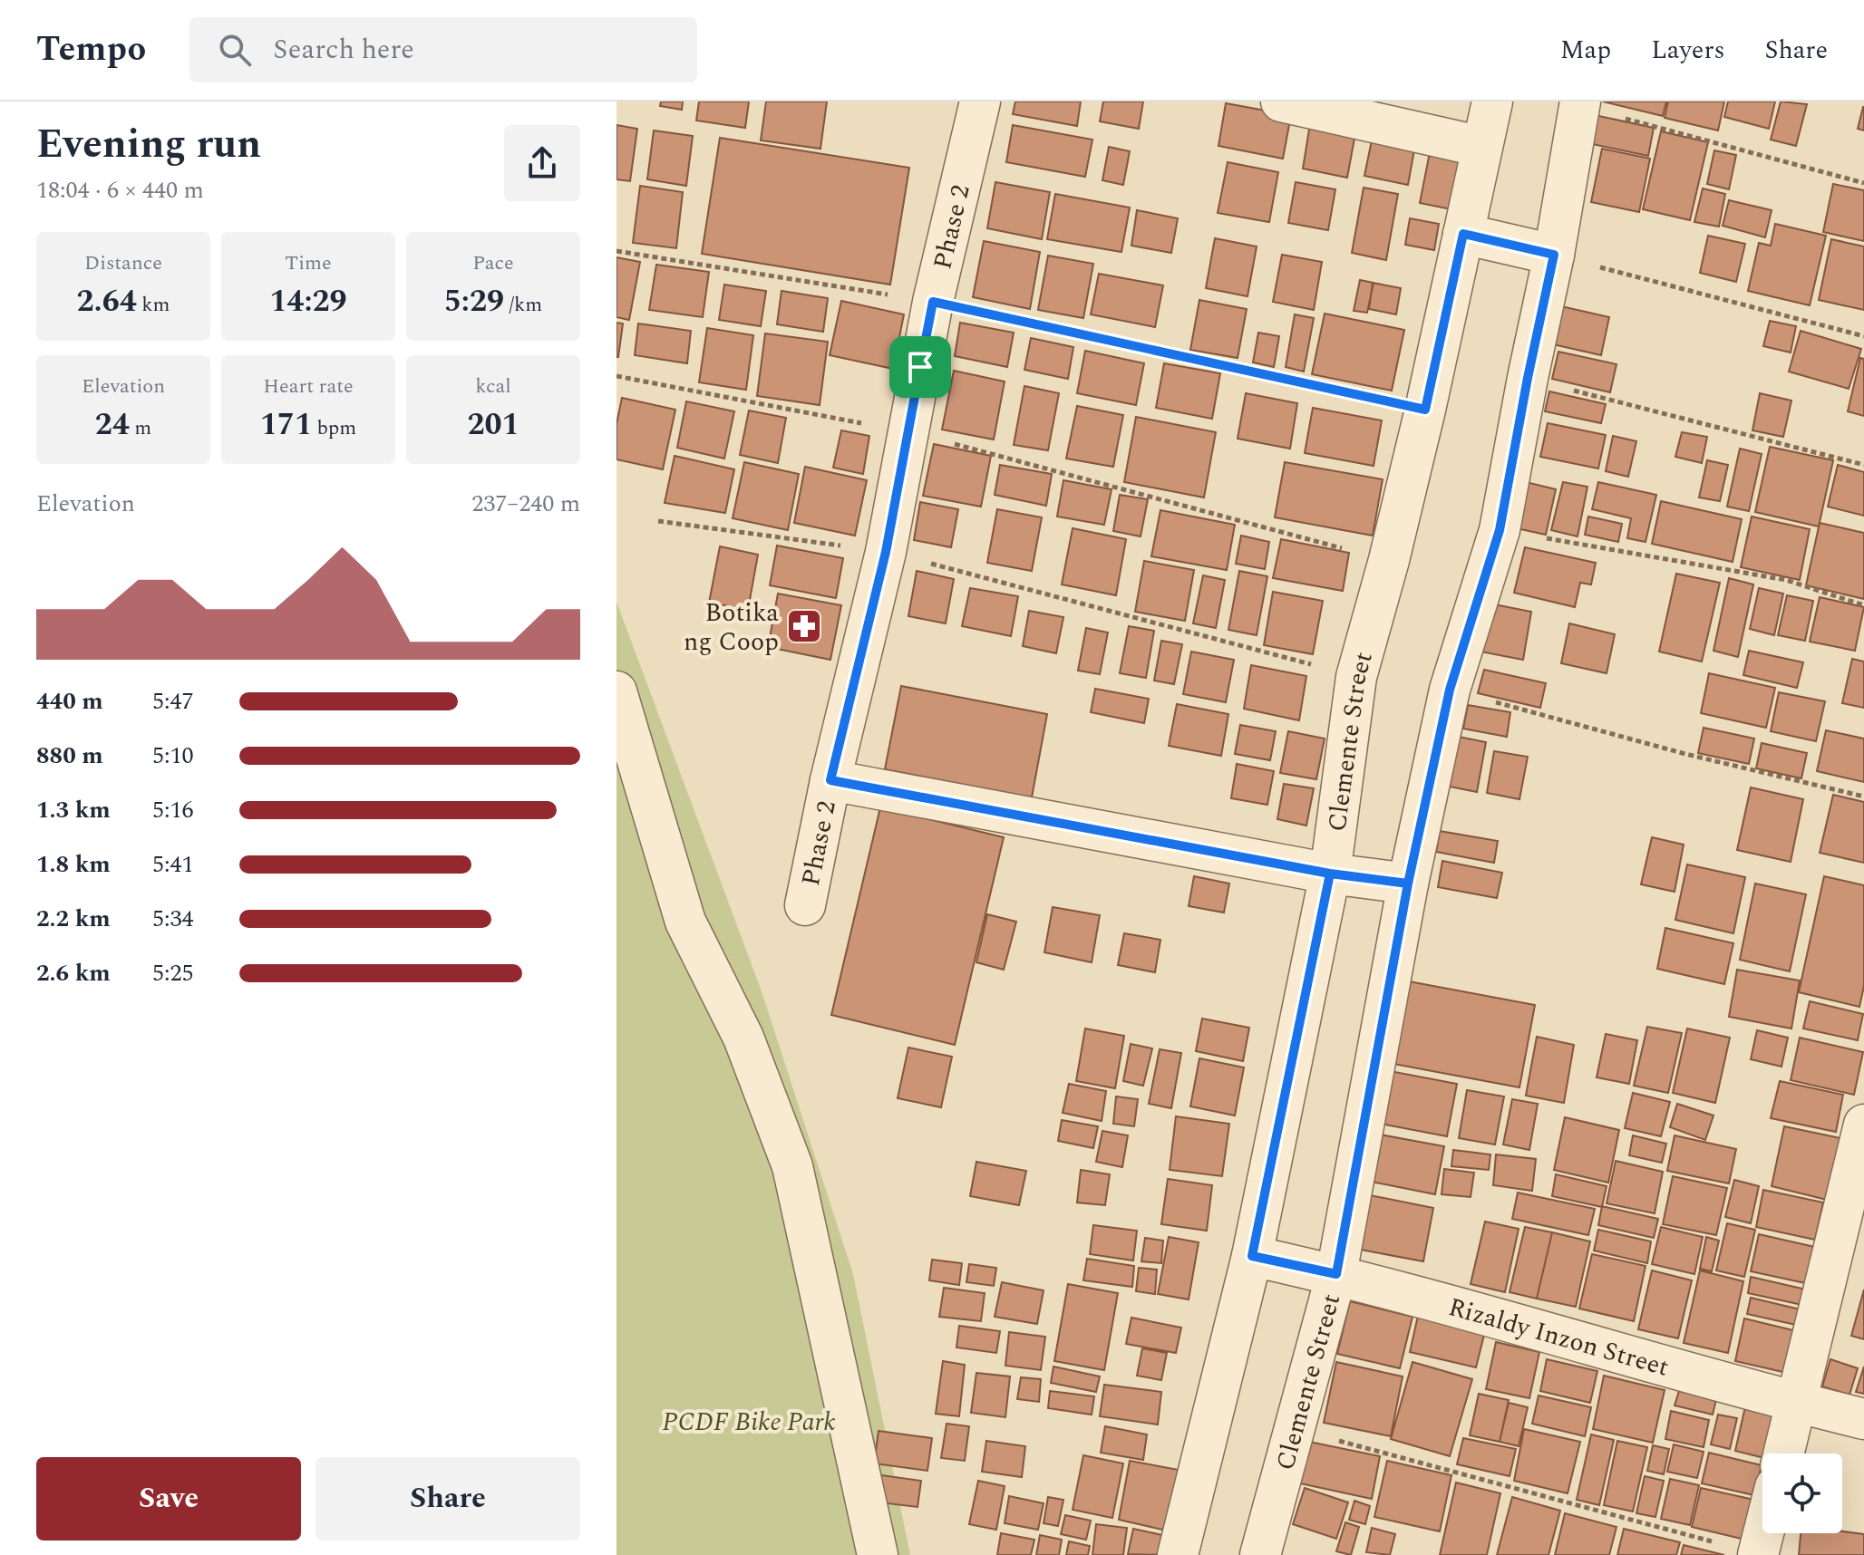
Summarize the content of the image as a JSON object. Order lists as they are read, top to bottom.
{
  "streets": {
    "street": ["Phase 2", "Clemente Street", "Rizaldy Inzon Street"]
  },
  "crossings": [
    ["Clemente Street", "Rizaldy Inzon Street"]
  ],
  "parks": ["PCDF Bike Park"],
  "places": {
    "pharmacy": ["Botika ng Coop"]
  },
  "page": {
    "header": "Tempo",
    "search": "Search here",
    "nav": ["Map", "Layers", "Share"],
    "heading": ["Evening run", "18:04 · 6 × 440 m"],
    "stats": [
      ["Distance", "2.64 km"],
      ["Time", "14:29"],
      ["Pace", "5:29 /km"],
      ["Elevation", "24 m"],
      ["Heart rate", "171 bpm"],
      ["kcal", "201"]
    ],
    "chart": ["Elevation", "237–240 m"],
    "list": [
      {
        "name": "440 m",
        "note": "5:47"
      },
      {
        "name": "880 m",
        "note": "5:10"
      },
      {
        "name": "1.3 km",
        "note": "5:16"
      },
      {
        "name": "1.8 km",
        "note": "5:41"
      },
      {
        "name": "2.2 km",
        "note": "5:34"
      },
      {
        "name": "2.6 km",
        "note": "5:25"
      }
    ],
    "buttons": ["Save", "Share"]
  }
}
